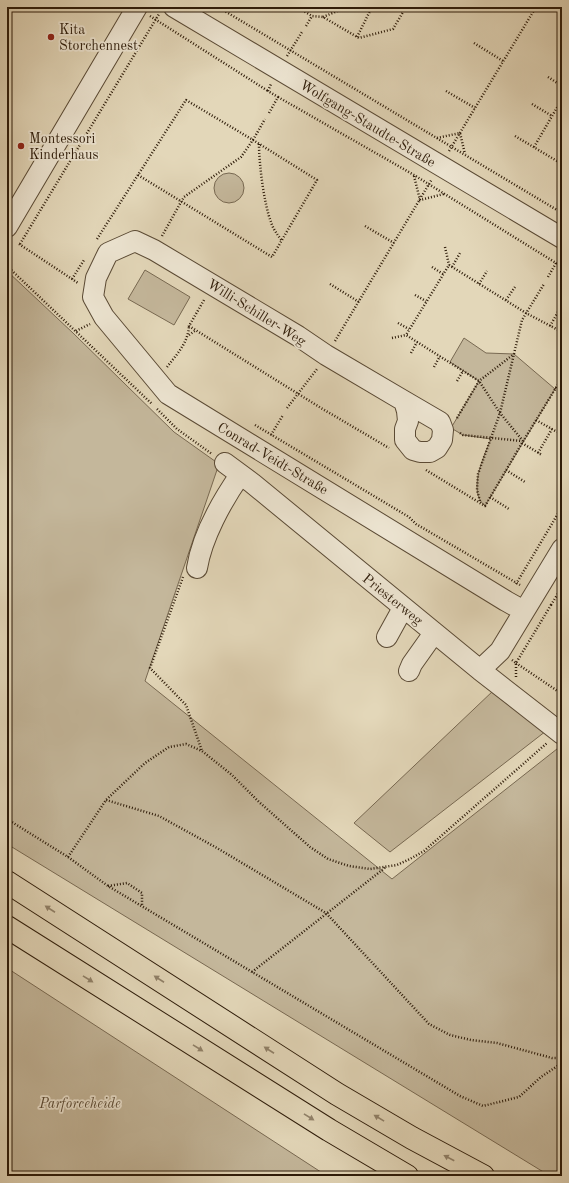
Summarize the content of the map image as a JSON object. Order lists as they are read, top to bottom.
{
  "streets": {
    "street": [
      "Wolfgang-Staudte-Straße",
      "Willi-Schiller-Weg",
      "Conrad-Veidt-Straße",
      "Priesterweg"
    ]
  },
  "parks": ["Parforceheide"],
  "places": ["Kita Storchennest", "Montessori Kinderhaus"]
}
